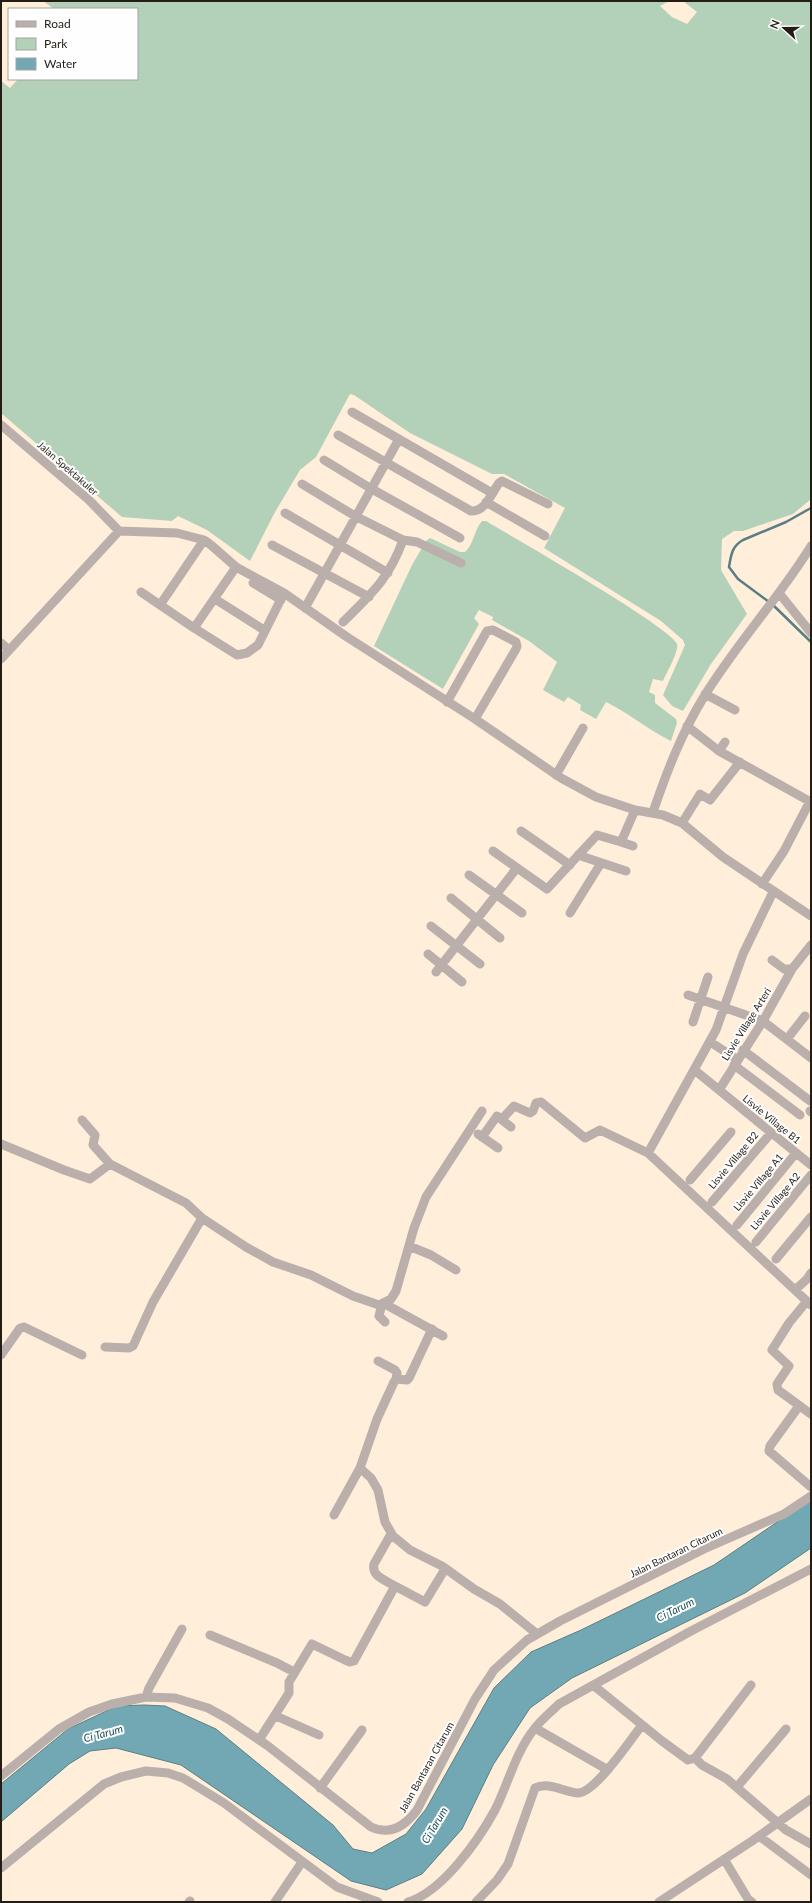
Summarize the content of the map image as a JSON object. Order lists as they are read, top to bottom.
{
  "streets": {
    "street": [
      "Jalan Spektakuler",
      "Lisvie Village Arteri",
      "Lisvie Village B1",
      "Lisvie Village B2",
      "Lisvie Village A1",
      "Lisvie Village A2",
      "Jalan Bantaran Citarum"
    ]
  },
  "crossings": [
    ["Lisvie Village Arteri", "Lisvie Village B1"],
    ["Lisvie Village B1", "Lisvie Village B2"],
    ["Lisvie Village B1", "Lisvie Village A1"]
  ],
  "water": ["Ci Tarum"],
  "legend": ["Road", "Park", "Water"],
  "north": "left"
}
